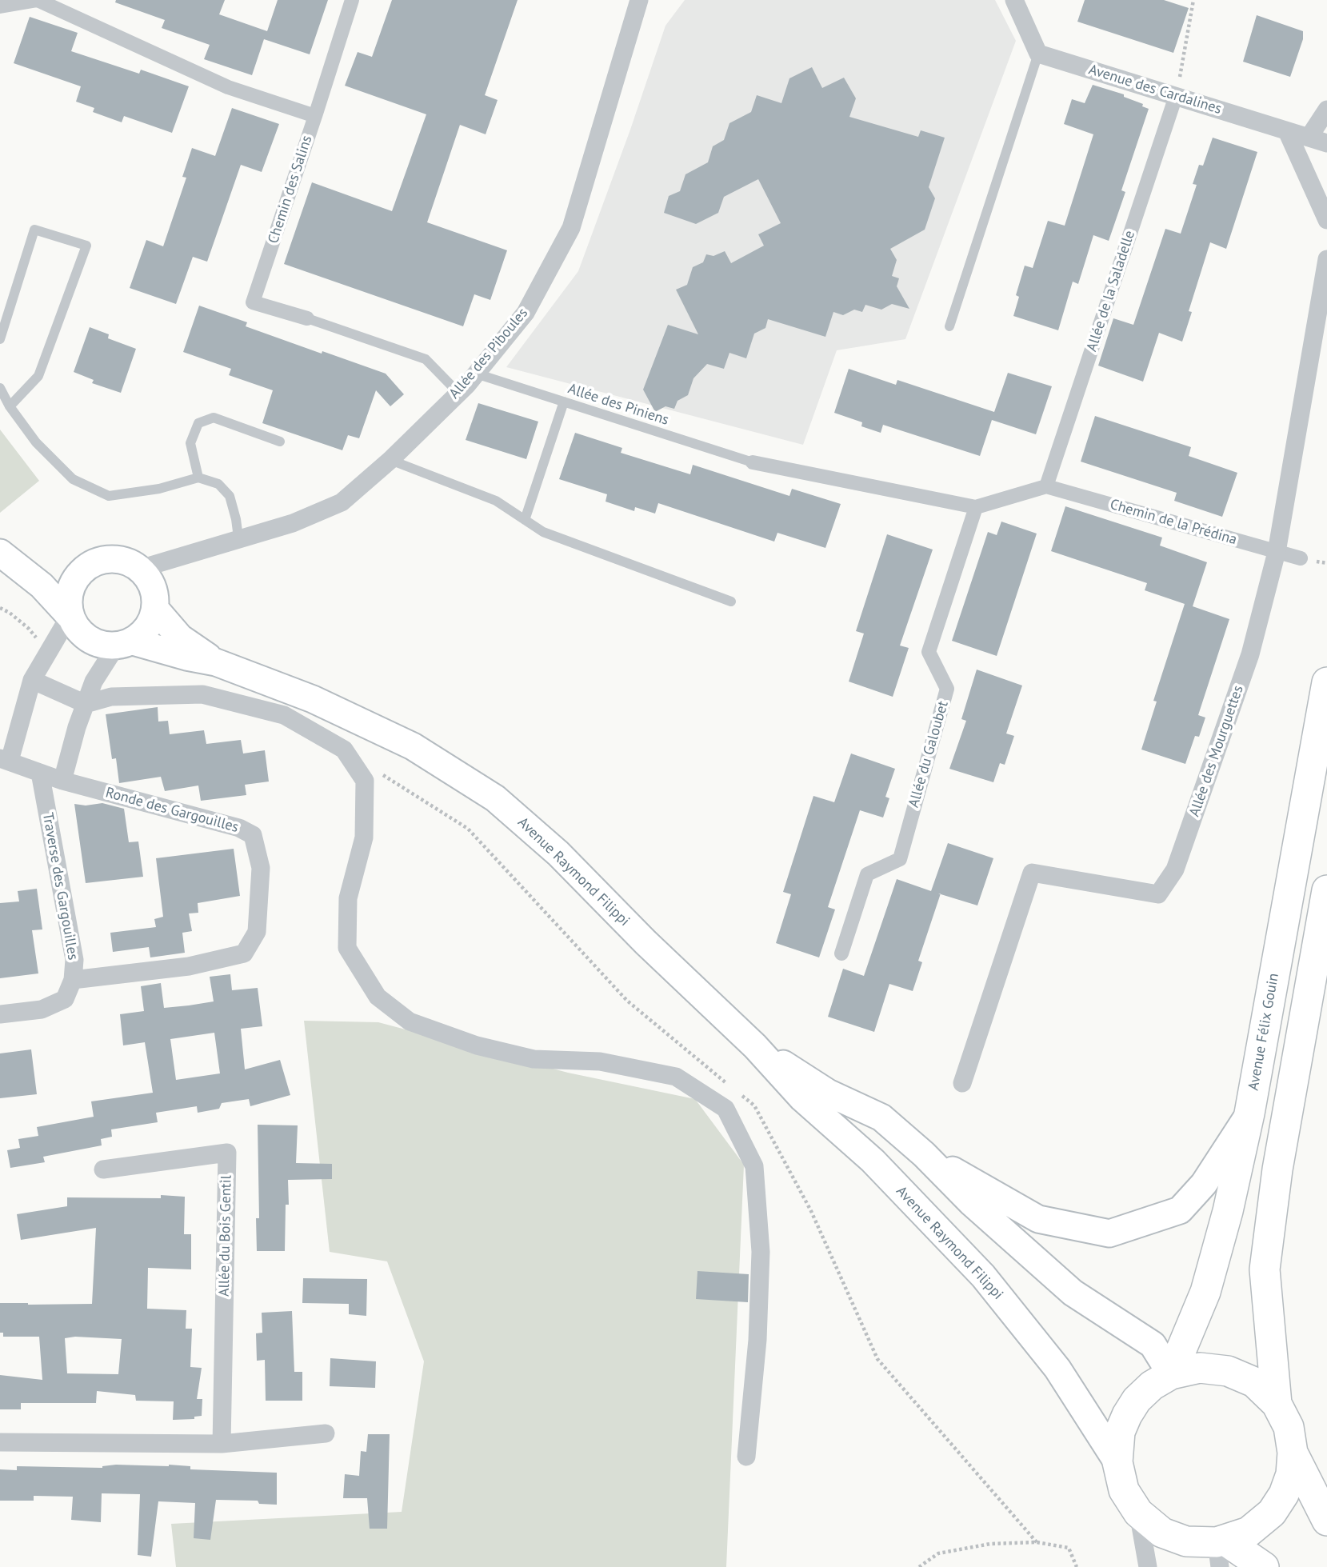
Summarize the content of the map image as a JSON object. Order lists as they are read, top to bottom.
{
  "streets": {
    "main road": ["Avenue Raymond Filippi", "Avenue Félix Gouin"],
    "street": [
      "Avenue des Cardalines",
      "Chemin des Salins",
      "Allée de la Saladelle",
      "Allée des Piboules",
      "Chemin de la Prédina",
      "Allée des Mourguettes",
      "Allée du Galoubet",
      "Ronde des Gargouilles",
      "Traverse des Gargouilles",
      "Allée du Bois Gentil"
    ],
    "lane": ["Allée des Piniens"]
  },
  "crossings": [
    ["Avenue des Cardalines", "Allée de la Saladelle"],
    ["Allée de la Saladelle", "Chemin de la Prédina"],
    ["Allée des Piboules", "Allée des Piniens"],
    ["Allée des Piboules", "Avenue Raymond Filippi"],
    ["Chemin de la Prédina", "Allée des Mourguettes"],
    ["Ronde des Gargouilles", "Traverse des Gargouilles"],
    ["Avenue Raymond Filippi", "Avenue Félix Gouin"]
  ]
}
